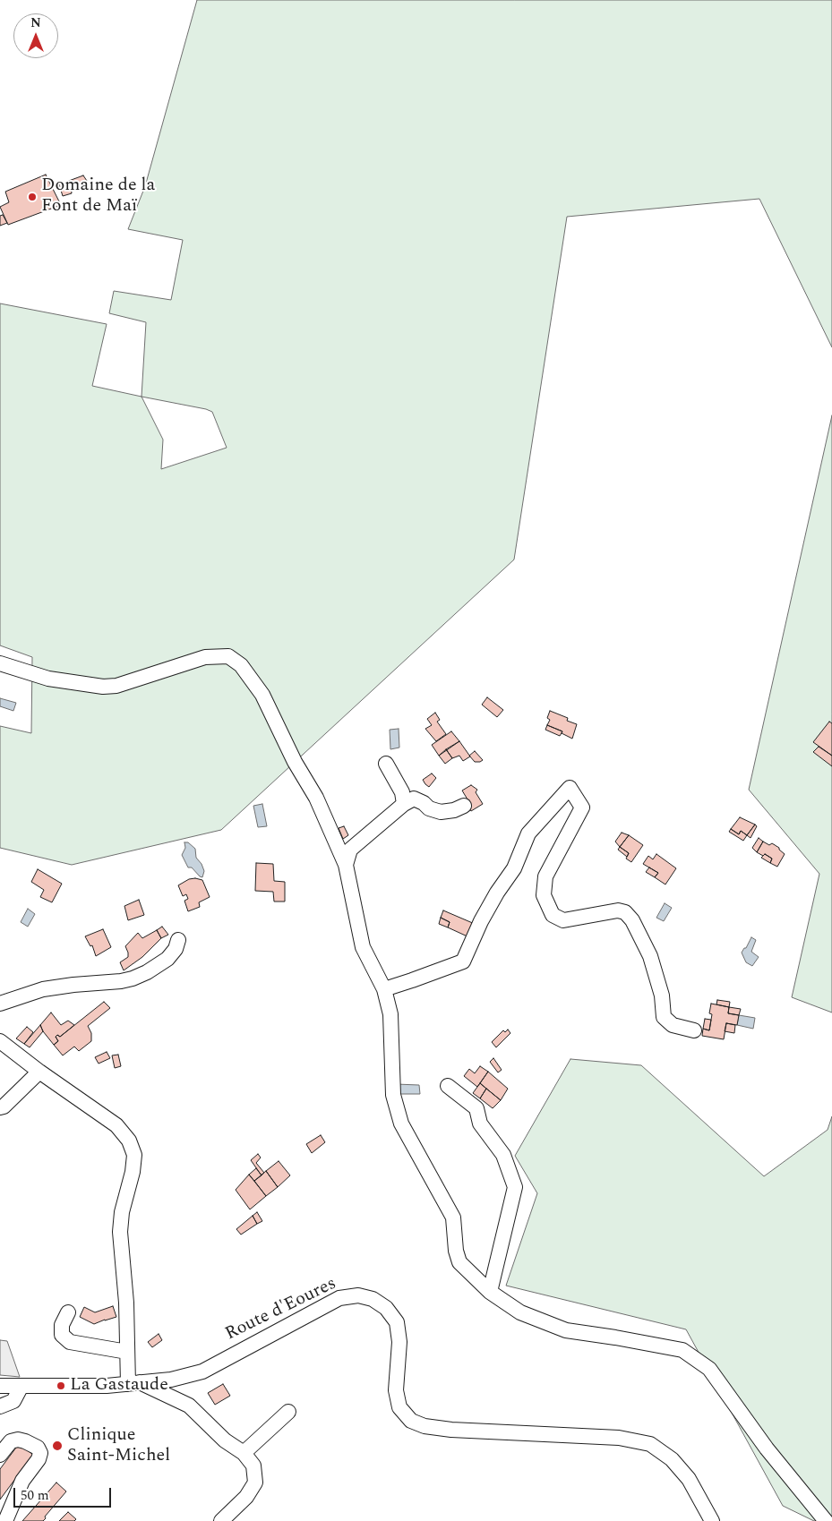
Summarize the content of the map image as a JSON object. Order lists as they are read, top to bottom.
{
  "streets": {
    "street": ["Route d'Eoures"]
  },
  "places": ["Domaine de la Font de Maï", "La Gastaude", "Clinique Saint-Michel"],
  "scale_bar": "50 m",
  "north": "top"
}
